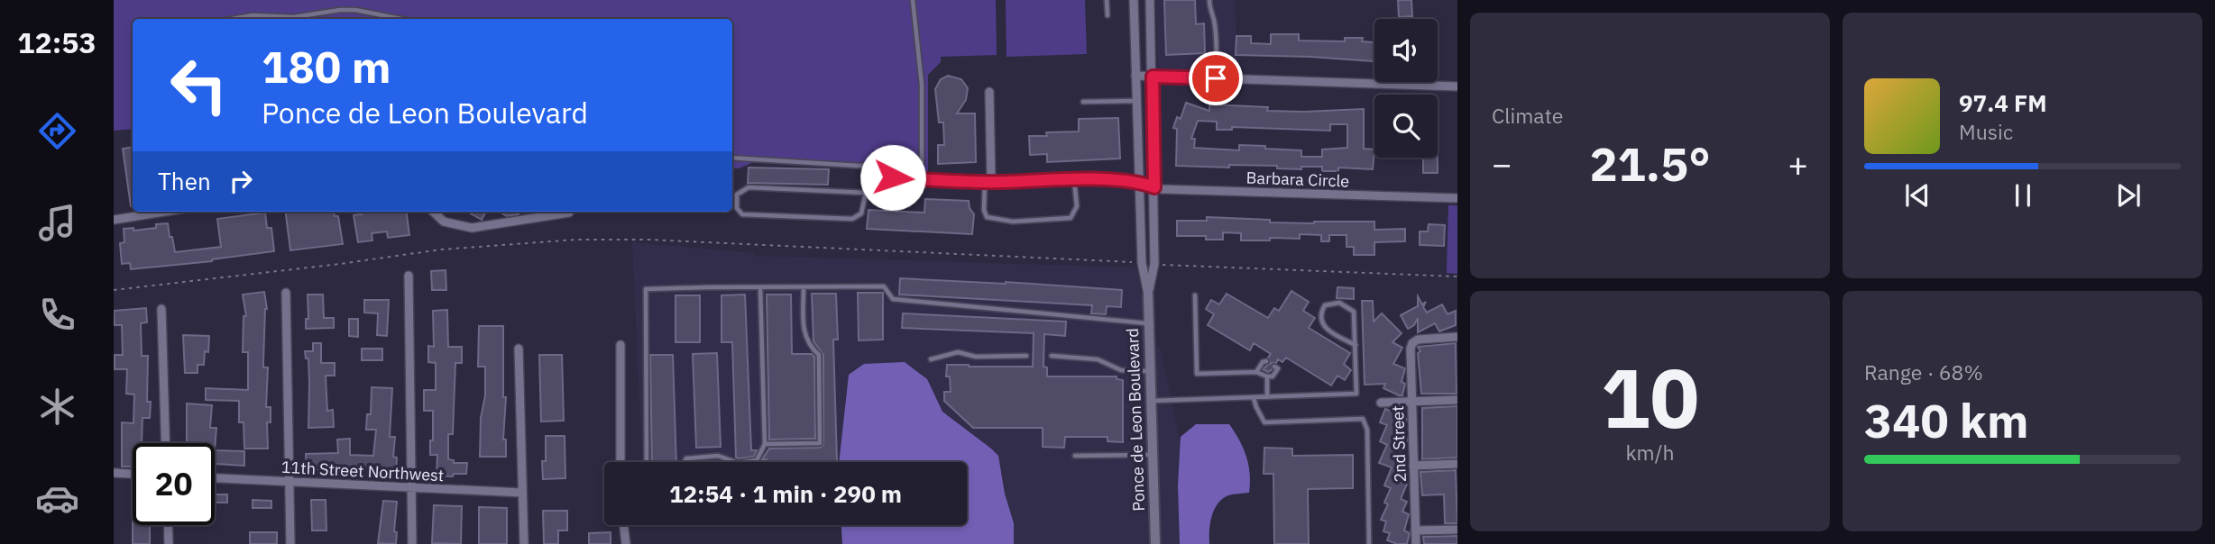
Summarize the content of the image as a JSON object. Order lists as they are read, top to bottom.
{
  "streets": {
    "street": [
      "Barbara Circle",
      "Ponce de Leon Boulevard",
      "2nd Street",
      "11th Street Northwest"
    ]
  },
  "crossings": [
    ["Barbara Circle", "Ponce de Leon Boulevard"]
  ],
  "page": {
    "tabs": "12:53",
    "tile": [
      "Climate",
      ["10", "km/h"],
      ["Range · 68%", "340 km"]
    ],
    "turn": ["180 m", "Ponce de Leon Boulevard"],
    "song": ["97.4 FM", "Music"],
    "heat": ["−", "21.5°", "+"],
    "then": "Then",
    "limit": "20",
    "trip": "12:54 · 1 min · 290 m"
  }
}
